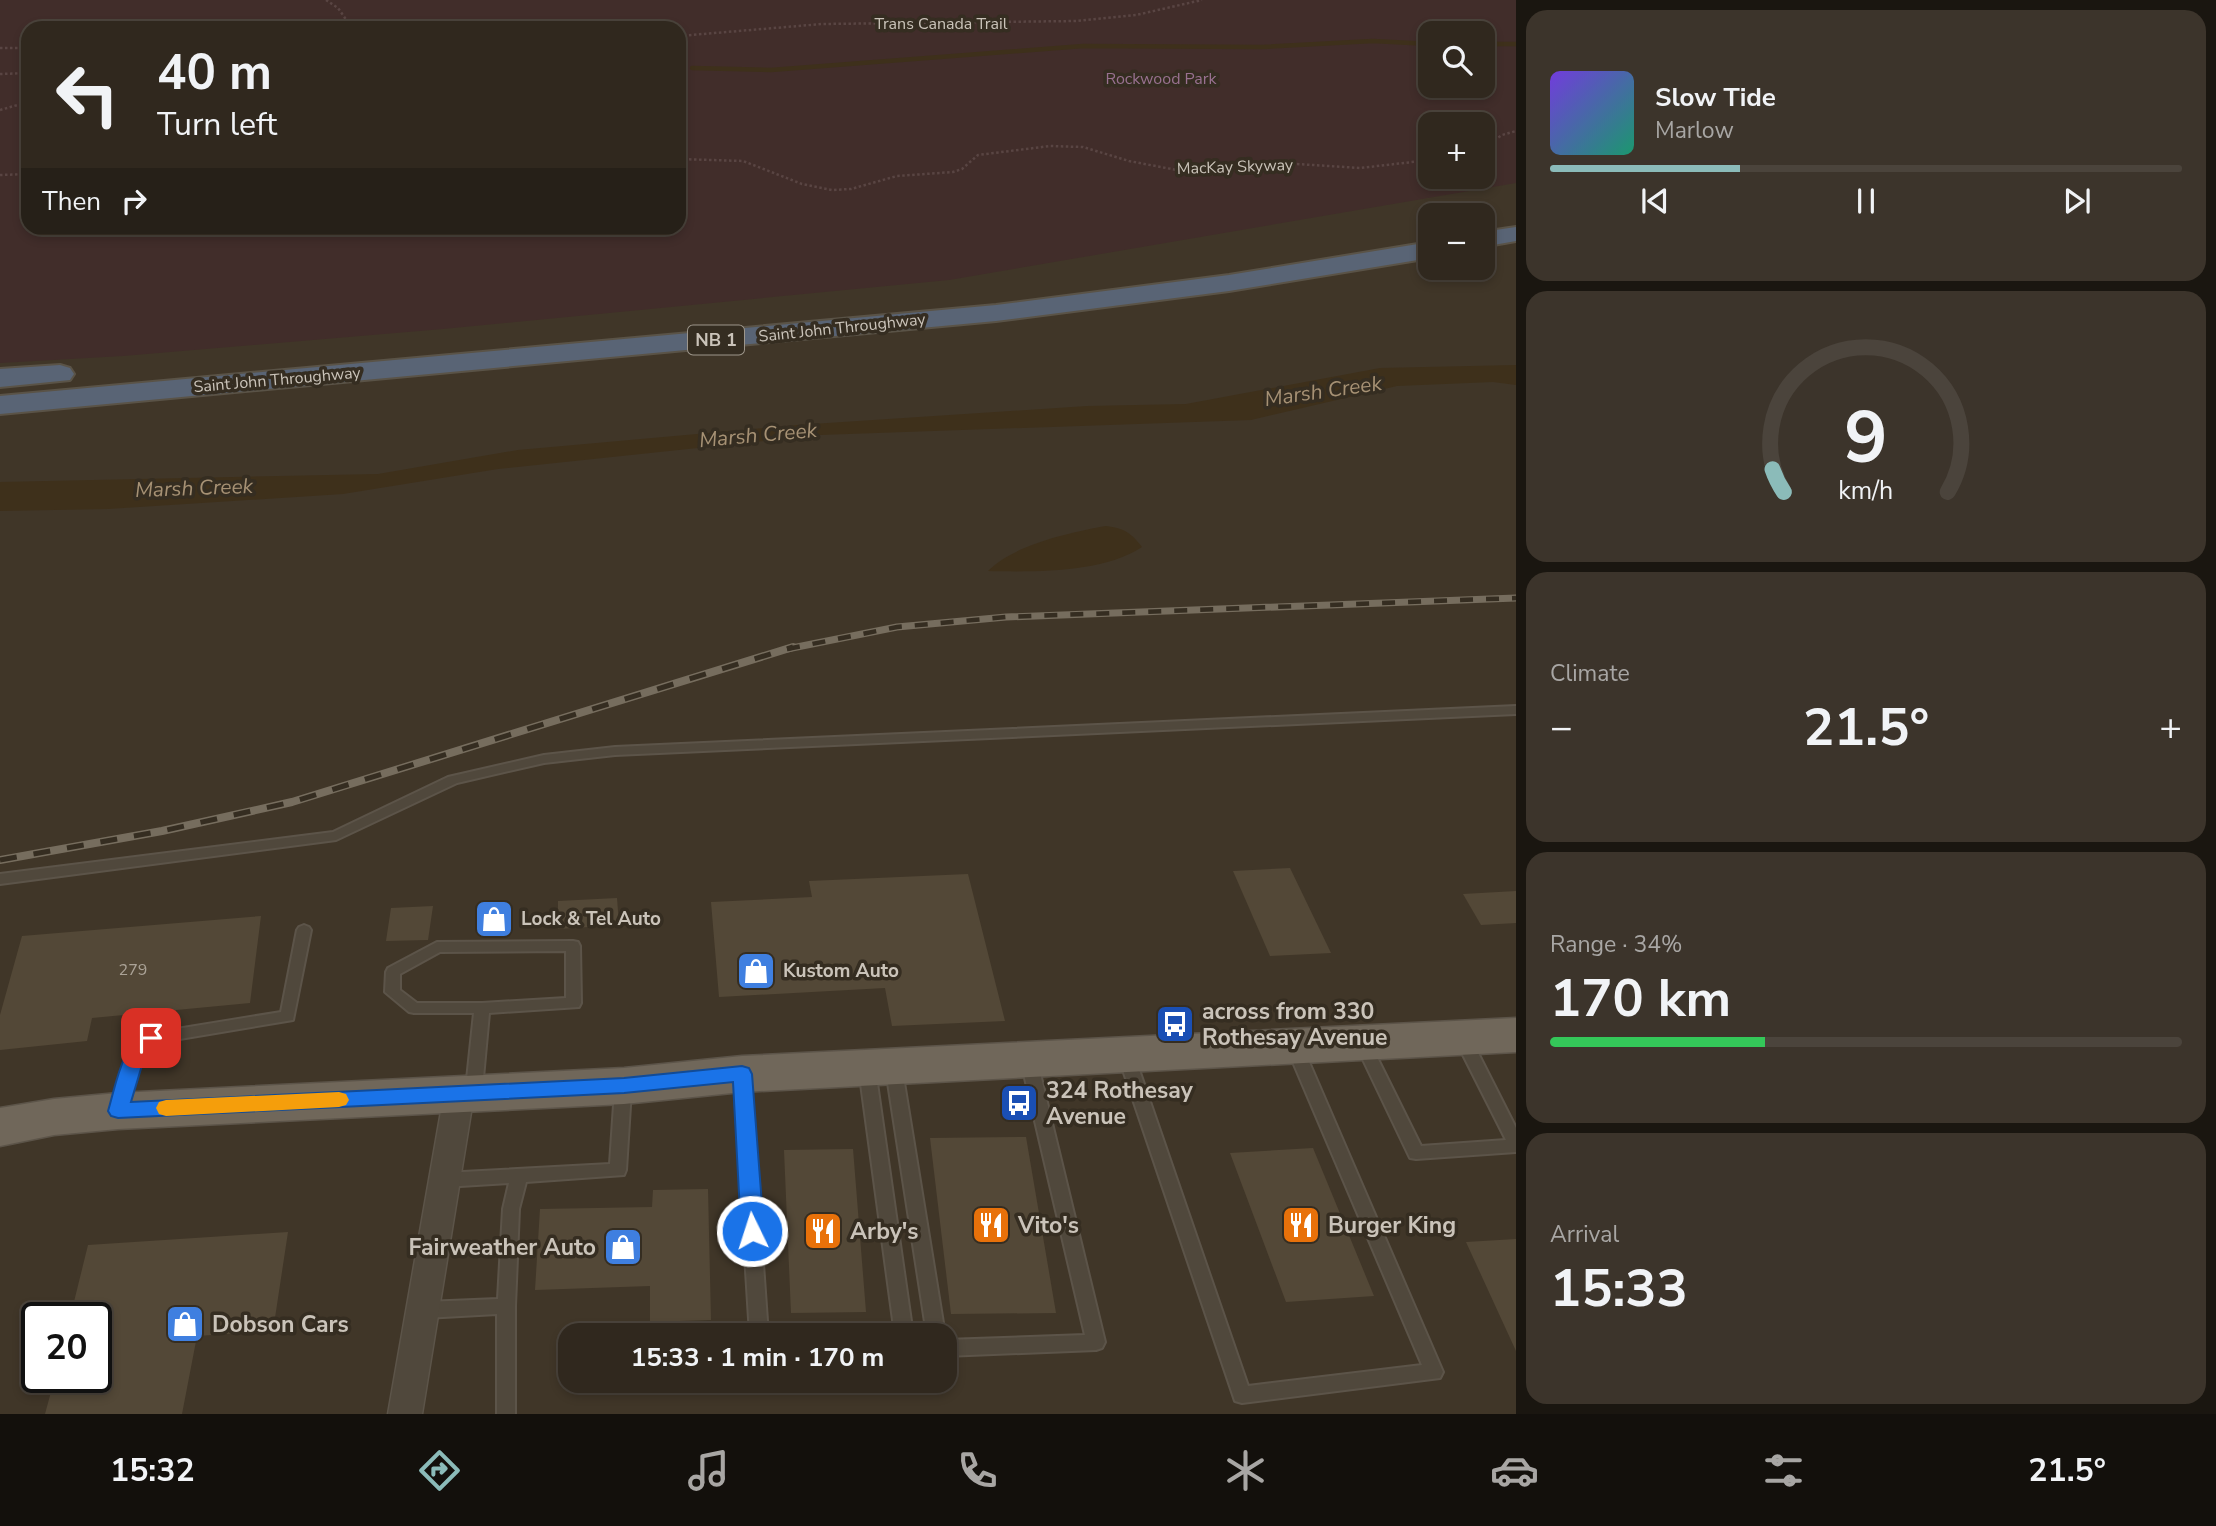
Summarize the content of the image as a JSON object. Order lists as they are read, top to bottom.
{
  "streets": {
    "highway": ["Saint John Throughway", "NB 1"],
    "path": ["Trans Canada Trail", "MacKay Skyway"]
  },
  "water": ["Marsh Creek"],
  "parks": ["Rockwood Park"],
  "places": {
    "shop": [
      "Lock & Tel Auto",
      "Kustom Auto",
      "Fairweather Auto",
      "Dobson Cars"
    ],
    "bus stop": ["across from 330 Rothesay Avenue", "324 Rothesay Avenue"],
    "restaurant": ["Vito's", "Burger King", "Arby's"]
  },
  "house_numbers": ["279"],
  "page": {
    "map_buttons": ["+", "−"],
    "turn": ["40 m", "Turn left"],
    "song": ["Slow Tide", "Marlow"],
    "then": "Then",
    "tile": [
      "Climate",
      ["Range · 34%", "170 km"],
      ["Arrival", "15:33"]
    ],
    "heat": ["−", "21.5°", "+"],
    "limit": "20",
    "trip": "15:33 · 1 min · 170 m",
    "tabs": ["15:32", "21.5°"],
    "gauge": ["9", "km/h"]
  }
}
